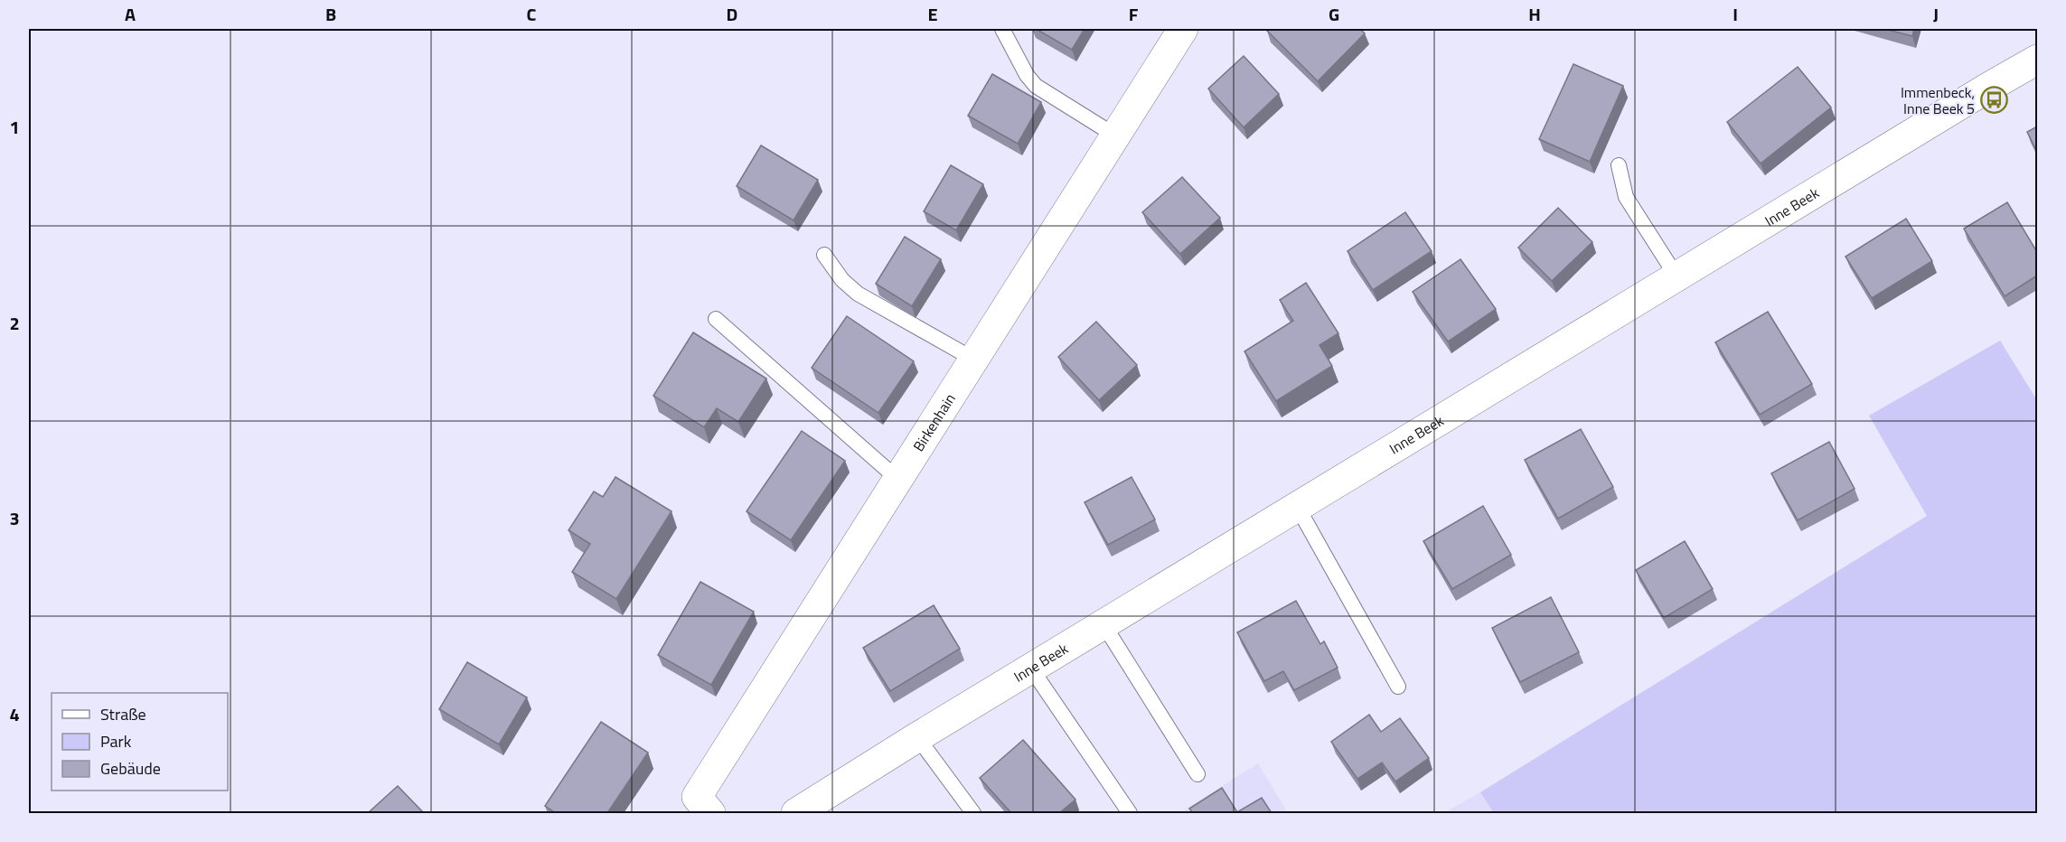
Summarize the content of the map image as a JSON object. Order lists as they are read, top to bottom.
{
  "streets": {
    "street": ["Inne Beek", "Birkenhain"]
  },
  "places": {
    "bus stop": ["Immenbeck, Inne Beek 5"]
  },
  "legend": ["Straße", "Park", "Gebäude"],
  "grid": {
    "columns": [
      "A",
      "B",
      "C",
      "D",
      "E",
      "F",
      "G",
      "H",
      "I",
      "J"
    ],
    "rows": [
      "1",
      "2",
      "3",
      "4"
    ]
  }
}
